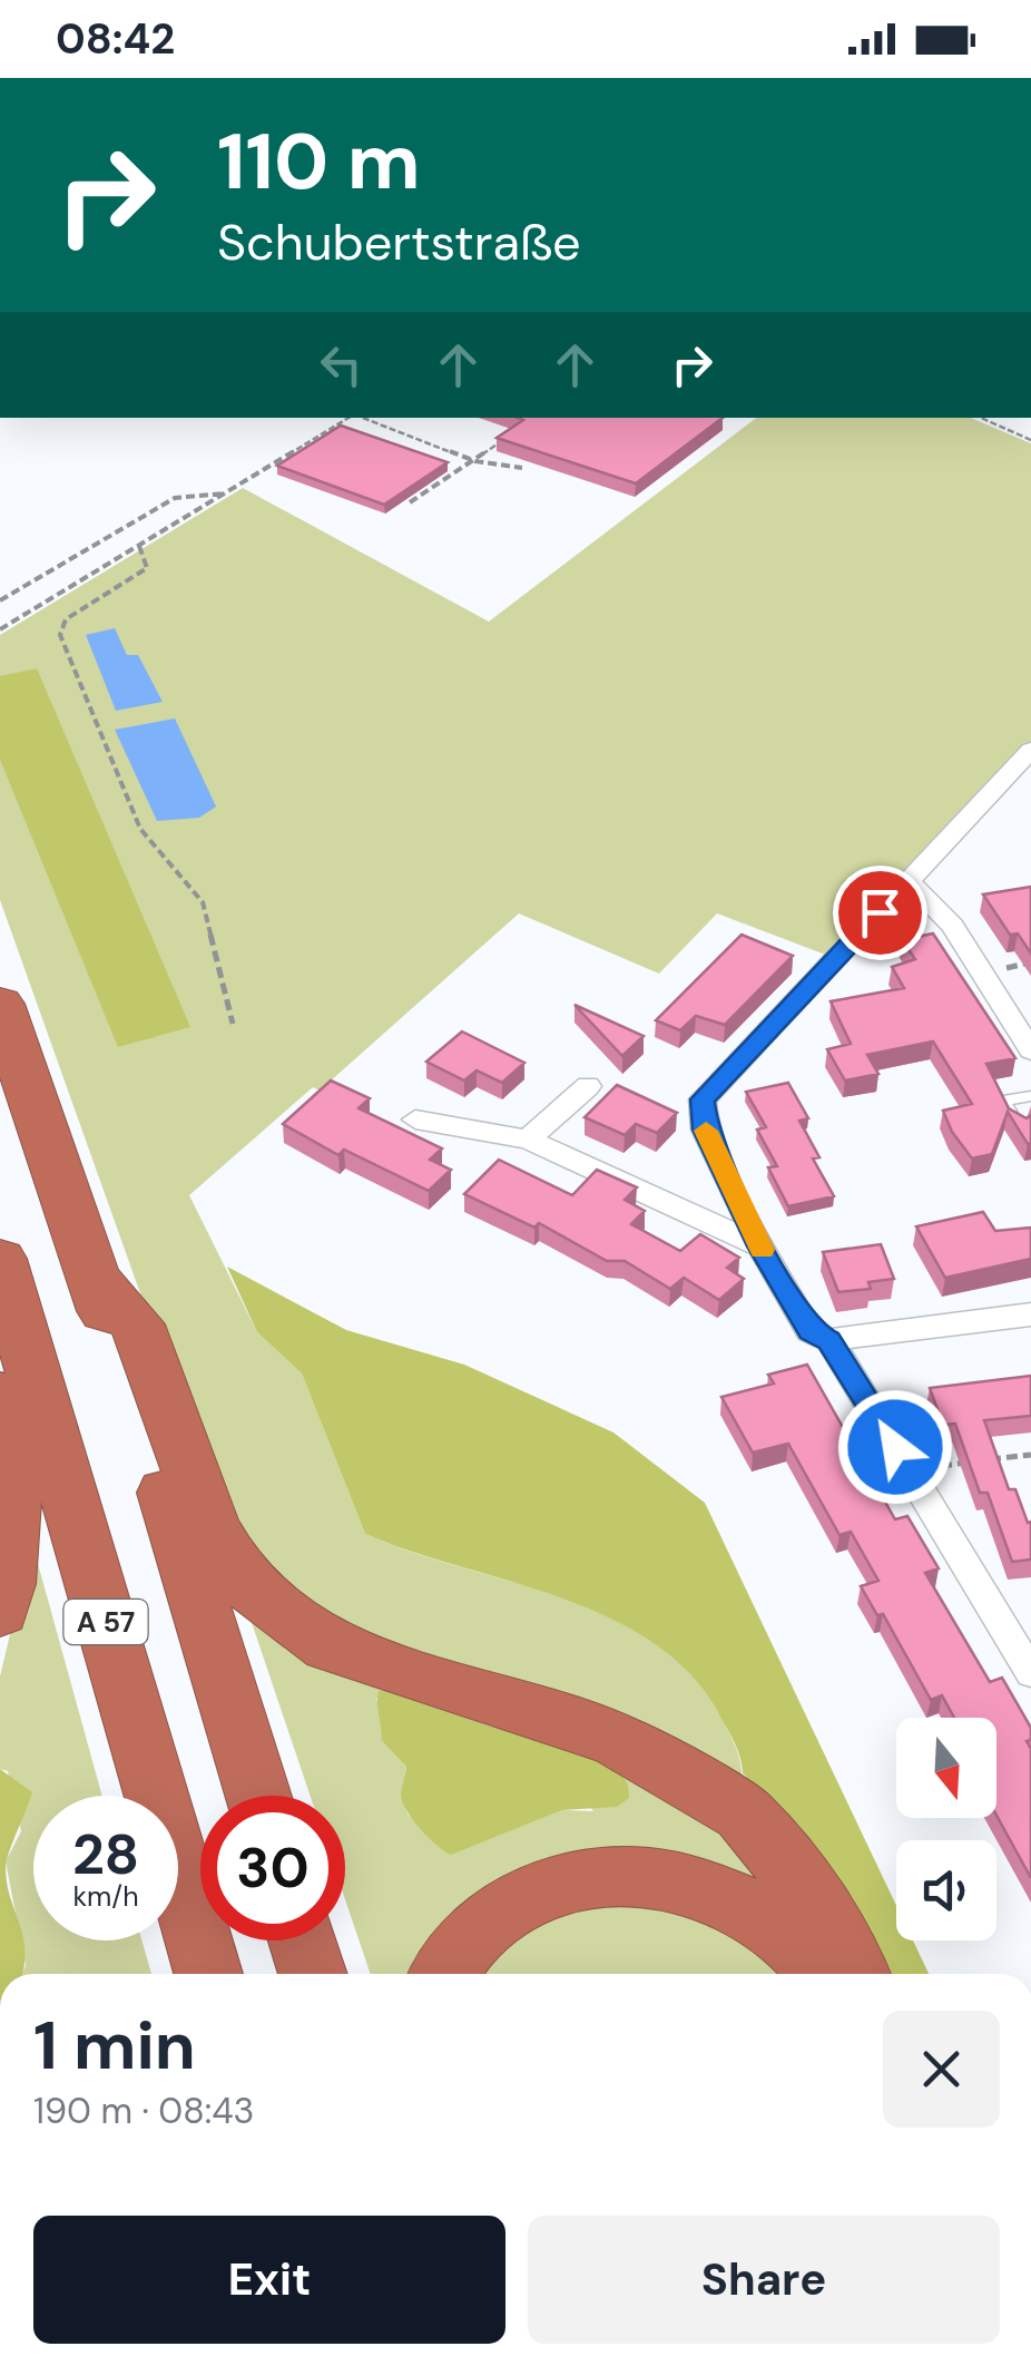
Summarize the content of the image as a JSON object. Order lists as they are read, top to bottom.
{
  "streets": {
    "highway": ["A 57"]
  },
  "north": "bottom",
  "page": {
    "status": "08:42",
    "turn": ["110 m", "Schubertstraße"],
    "speed": "28 km/h",
    "limit": "30",
    "heading": ["1 min", "190 m · 08:43"],
    "buttons": ["Exit", "Share"]
  }
}
